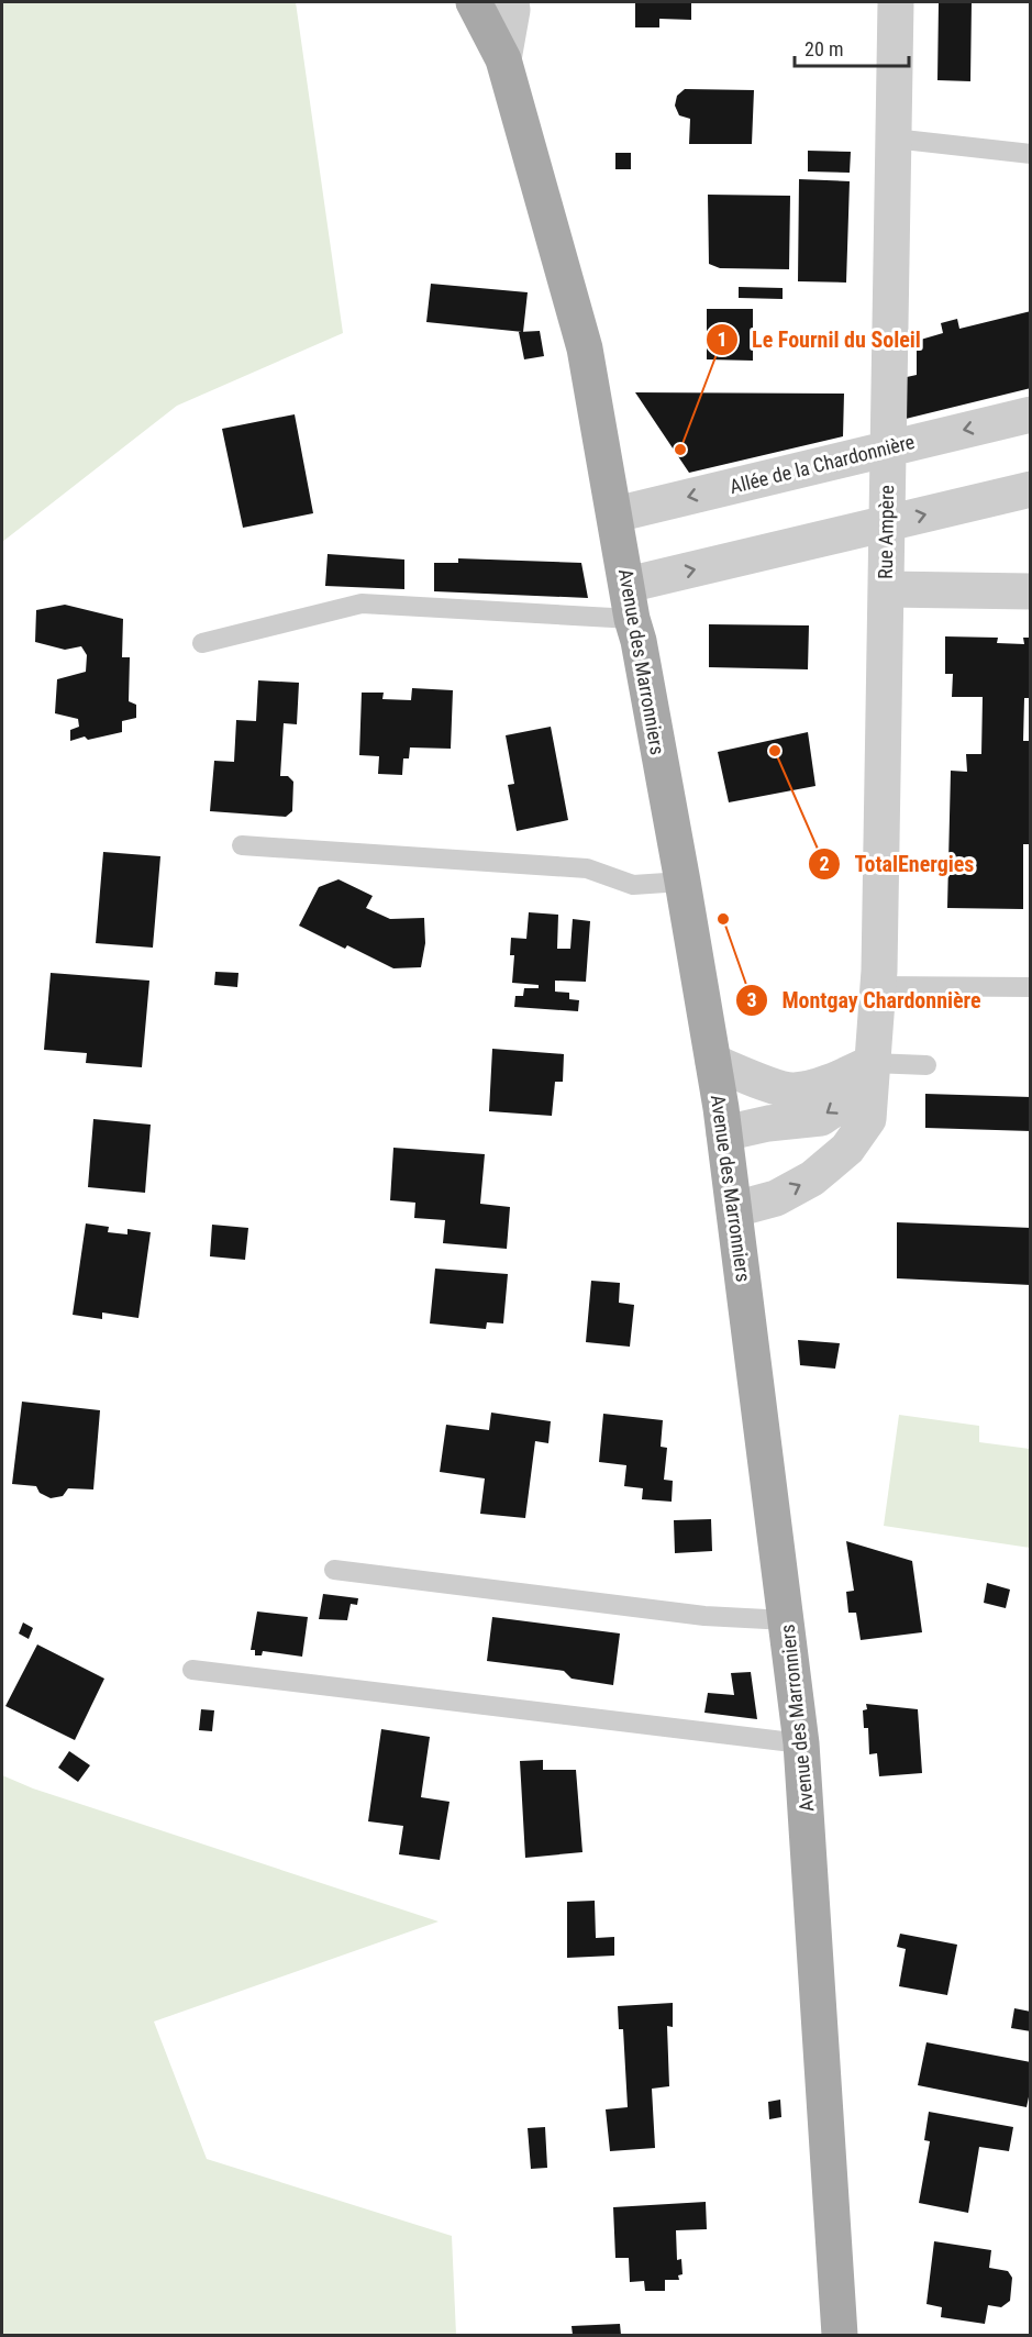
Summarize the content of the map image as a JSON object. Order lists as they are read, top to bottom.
{
  "streets": {
    "main road": ["Avenue des Marronniers"],
    "street": ["Allée de la Chardonnière", "Rue Ampère"]
  },
  "crossings": [
    ["Allée de la Chardonnière", "Rue Ampère"],
    ["Allée de la Chardonnière", "Avenue des Marronniers"],
    ["Rue Ampère", "Avenue des Marronniers"]
  ],
  "places": ["Le Fournil du Soleil", "TotalEnergies", "Montgay Chardonnière"],
  "scale_bar": "20 m"
}
